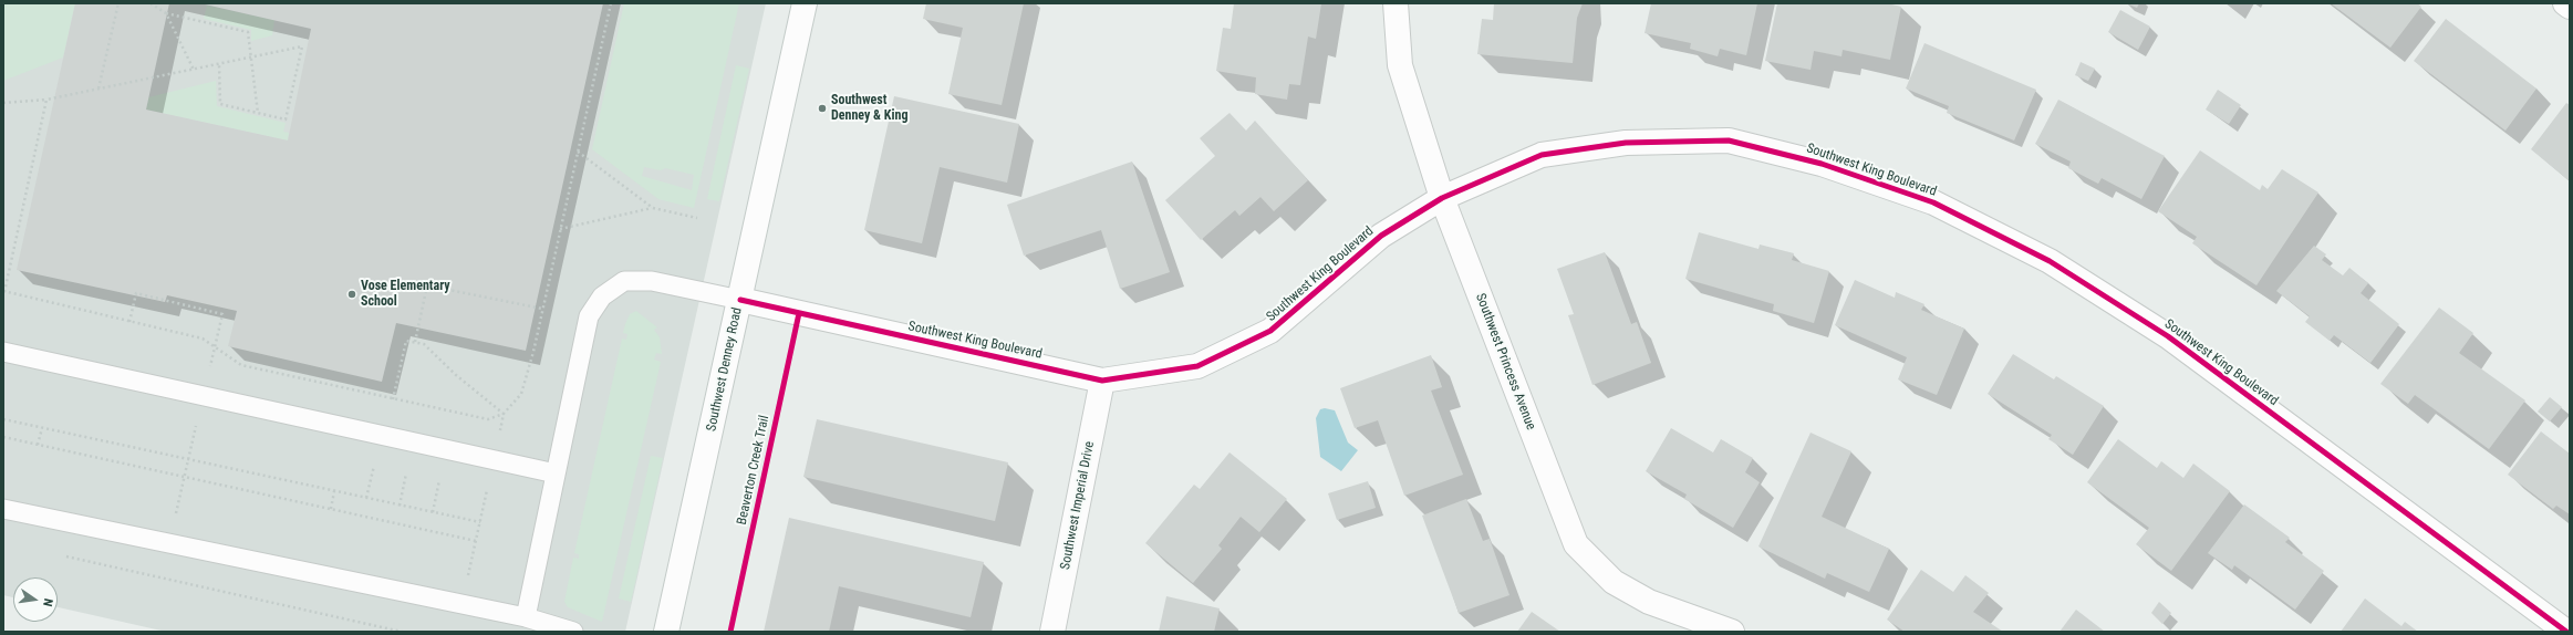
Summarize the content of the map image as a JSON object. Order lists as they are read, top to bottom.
{
  "streets": {
    "street": [
      "Southwest King Boulevard",
      "Southwest Princess Avenue",
      "Southwest Denney Road",
      "Southwest Imperial Drive"
    ],
    "cycle path": ["Beaverton Creek Trail"]
  },
  "crossings": [
    ["Southwest King Boulevard", "Southwest Princess Avenue"],
    ["Southwest King Boulevard", "Southwest Denney Road"],
    ["Southwest King Boulevard", "Southwest Imperial Drive"]
  ],
  "places": ["Southwest Denney & King", "Vose Elementary School"],
  "north": "right"
}
